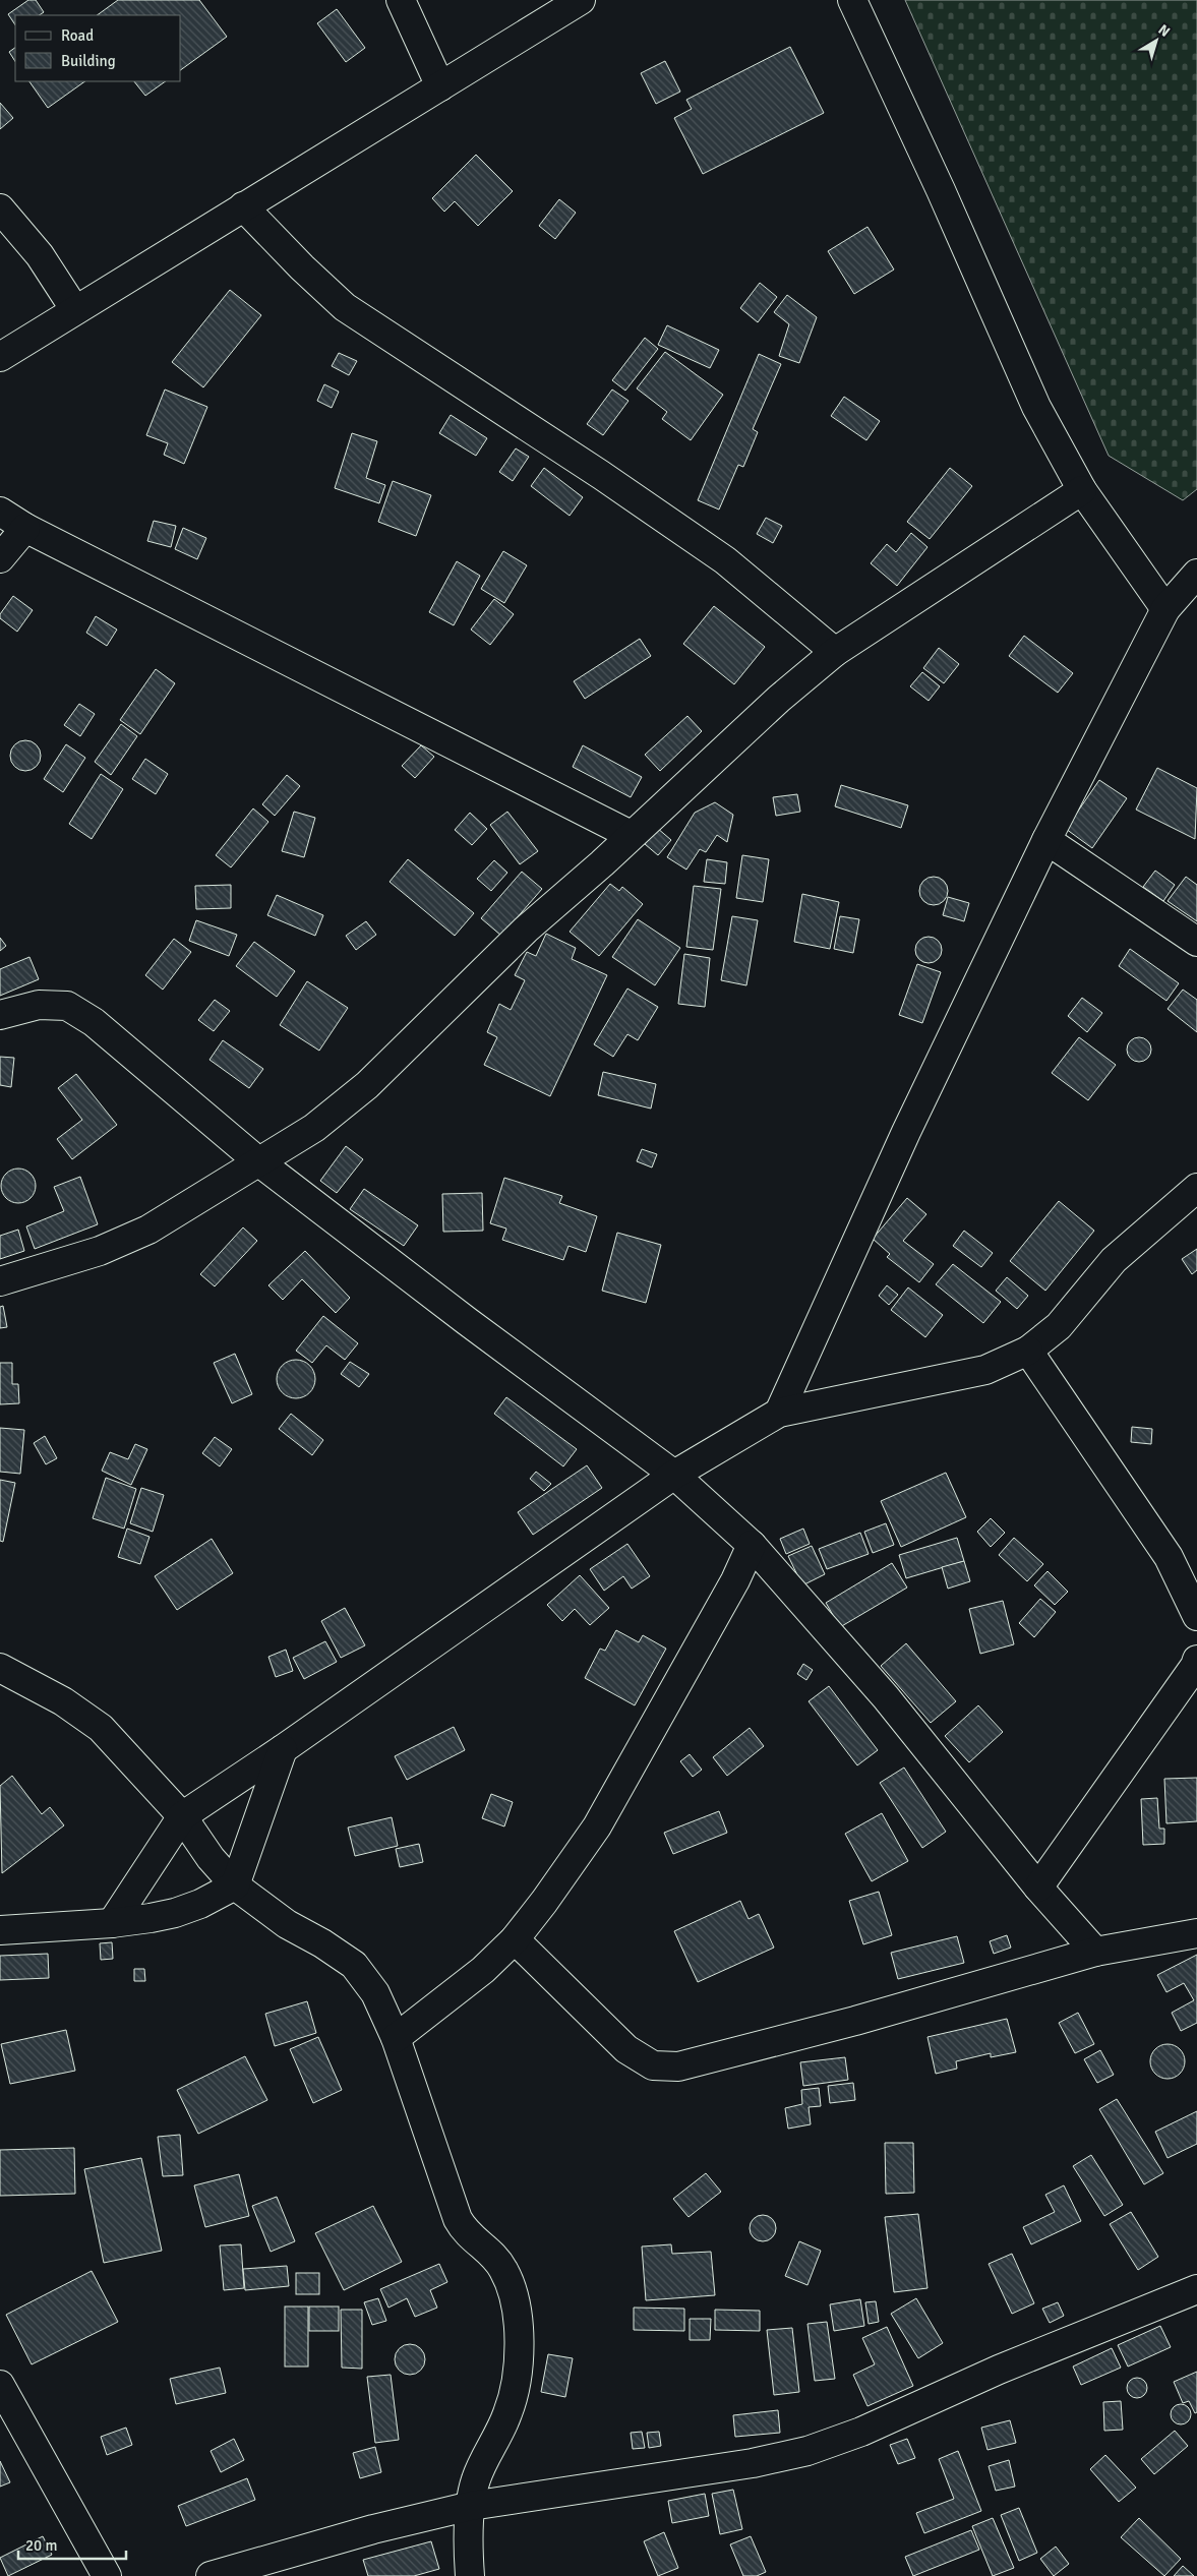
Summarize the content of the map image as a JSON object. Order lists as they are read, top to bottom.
{
  "legend": ["Road", "Building"],
  "scale_bar": "20 m",
  "north": "top right"
}
